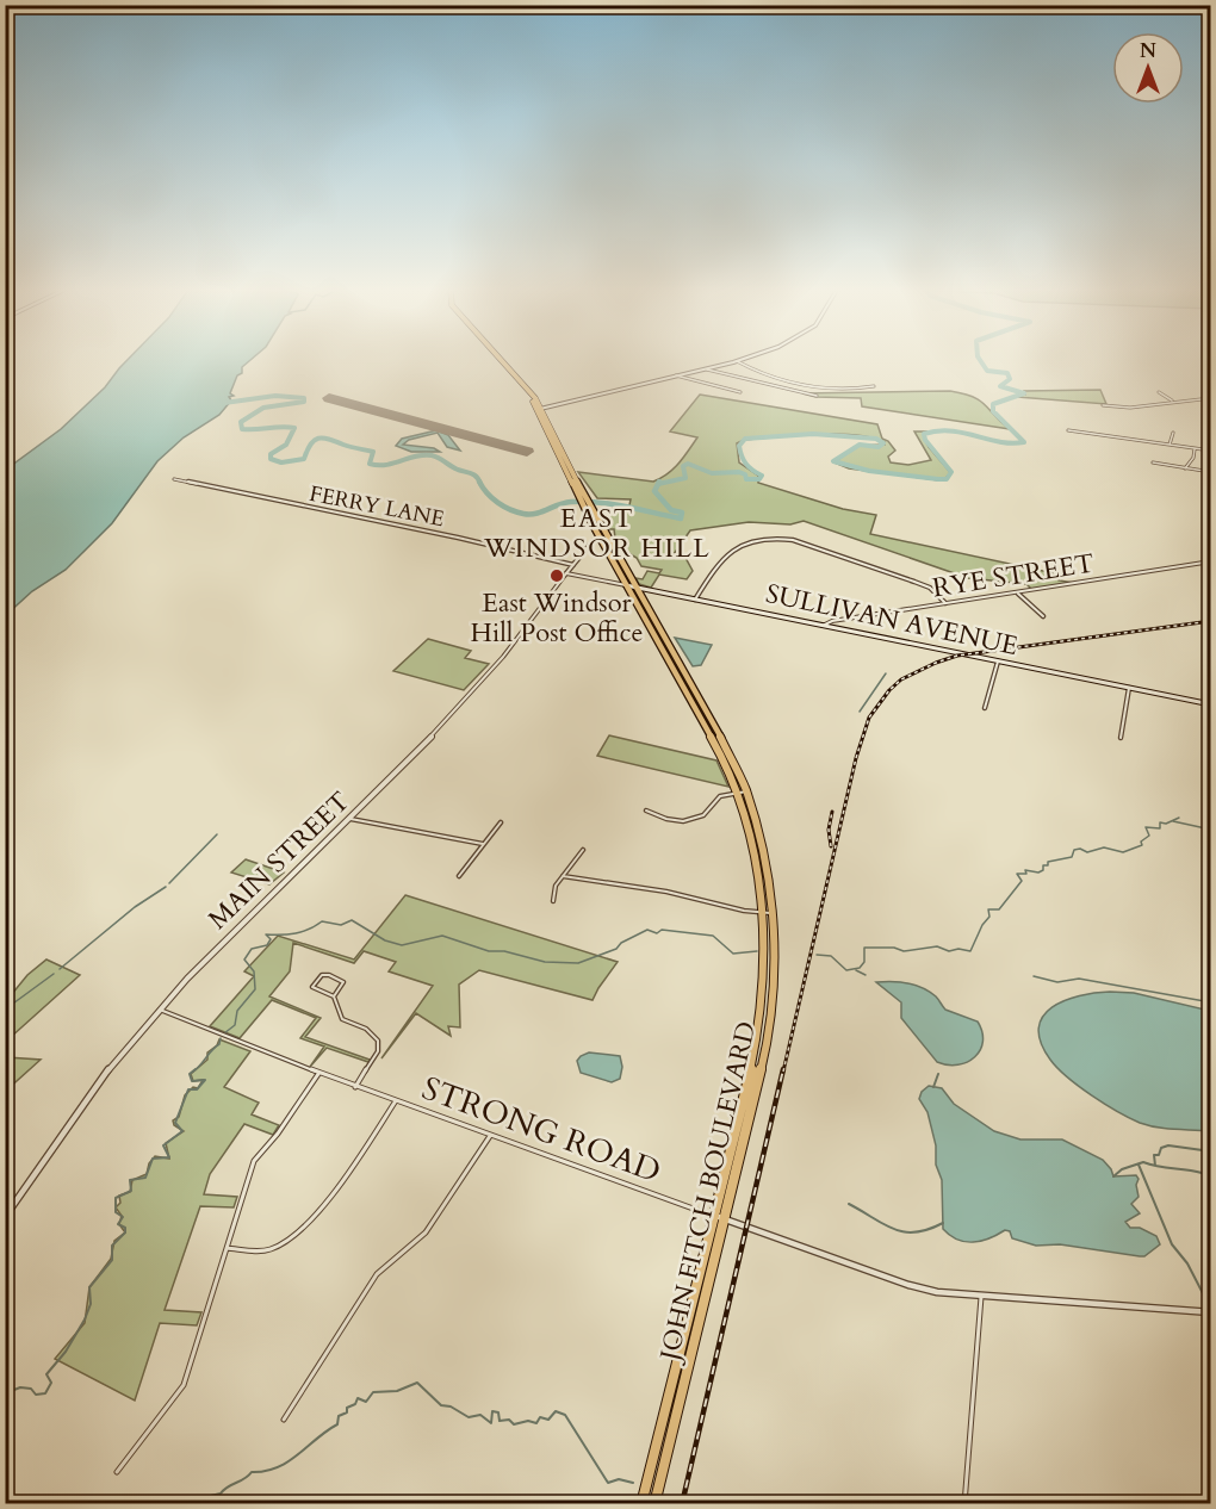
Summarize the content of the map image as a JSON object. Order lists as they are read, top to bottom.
{
  "streets": {
    "highway": ["JOHN FITCH BOULEVARD"],
    "main road": ["SULLIVAN AVENUE"],
    "street": [
      "FERRY LANE",
      "RYE STREET",
      "MAIN STREET",
      "STRONG ROAD"
    ]
  },
  "crossings": [
    ["FERRY LANE", "MAIN STREET"],
    ["RYE STREET", "SULLIVAN AVENUE"],
    ["SULLIVAN AVENUE", "MAIN STREET"],
    ["SULLIVAN AVENUE", "JOHN FITCH BOULEVARD"],
    ["MAIN STREET", "STRONG ROAD"],
    ["STRONG ROAD", "JOHN FITCH BOULEVARD"]
  ],
  "districts": ["EAST WINDSOR HILL"],
  "places": ["East Windsor Hill Post Office"],
  "north": "top"
}
